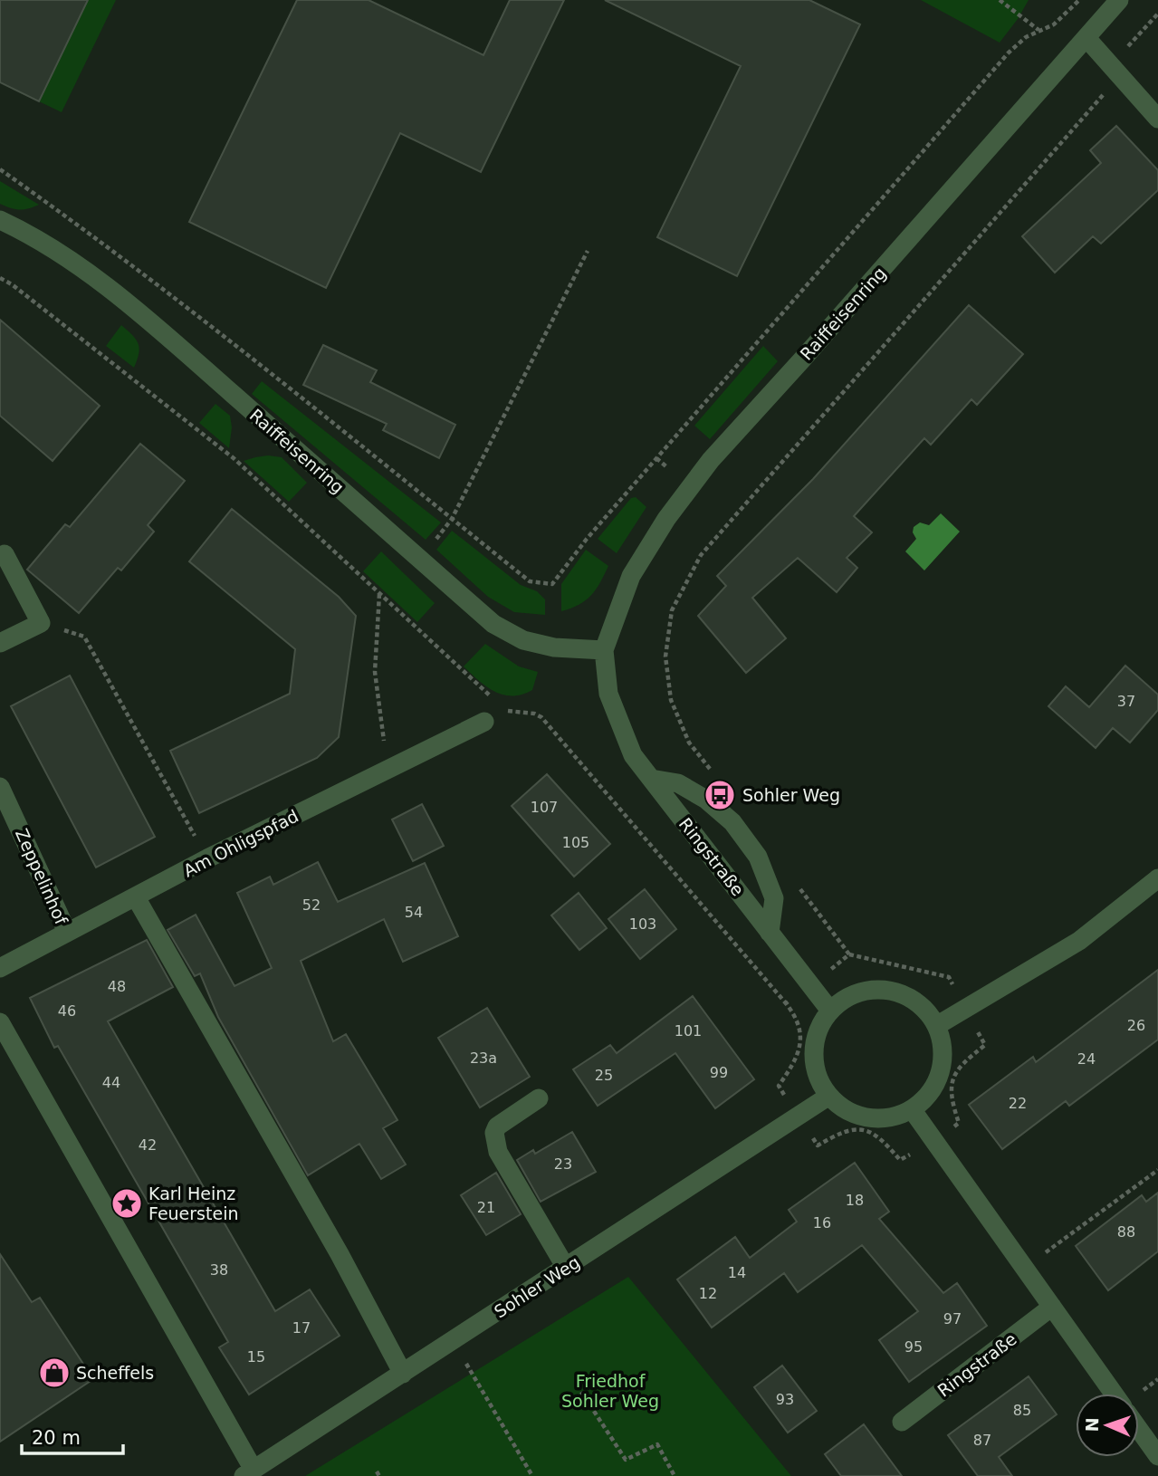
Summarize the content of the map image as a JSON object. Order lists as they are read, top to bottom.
{
  "streets": {
    "street": [
      "Raiffeisenring",
      "Am Ohligspfad",
      "Ringstraße",
      "Zeppelinhof",
      "Sohler Weg"
    ]
  },
  "crossings": [
    ["Raiffeisenring", "Ringstraße"],
    ["Am Ohligspfad", "Zeppelinhof"],
    ["Ringstraße", "Sohler Weg"]
  ],
  "parks": ["Friedhof Sohler Weg"],
  "places": {
    "bus stop": ["Sohler Weg"],
    "place": ["Karl Heinz Feuerstein"],
    "shop": ["Scheffels"]
  },
  "house_numbers": [
    "37",
    "107",
    "105",
    "52",
    "54",
    "103",
    "48",
    "46",
    "26",
    "101",
    "23a",
    "24",
    "99",
    "25",
    "44",
    "22",
    "42",
    "23",
    "18",
    "21",
    "16",
    "88",
    "38",
    "14",
    "12",
    "97",
    "17",
    "95",
    "15",
    "93",
    "85",
    "87"
  ],
  "scale_bar": "20 m",
  "north": "left"
}
